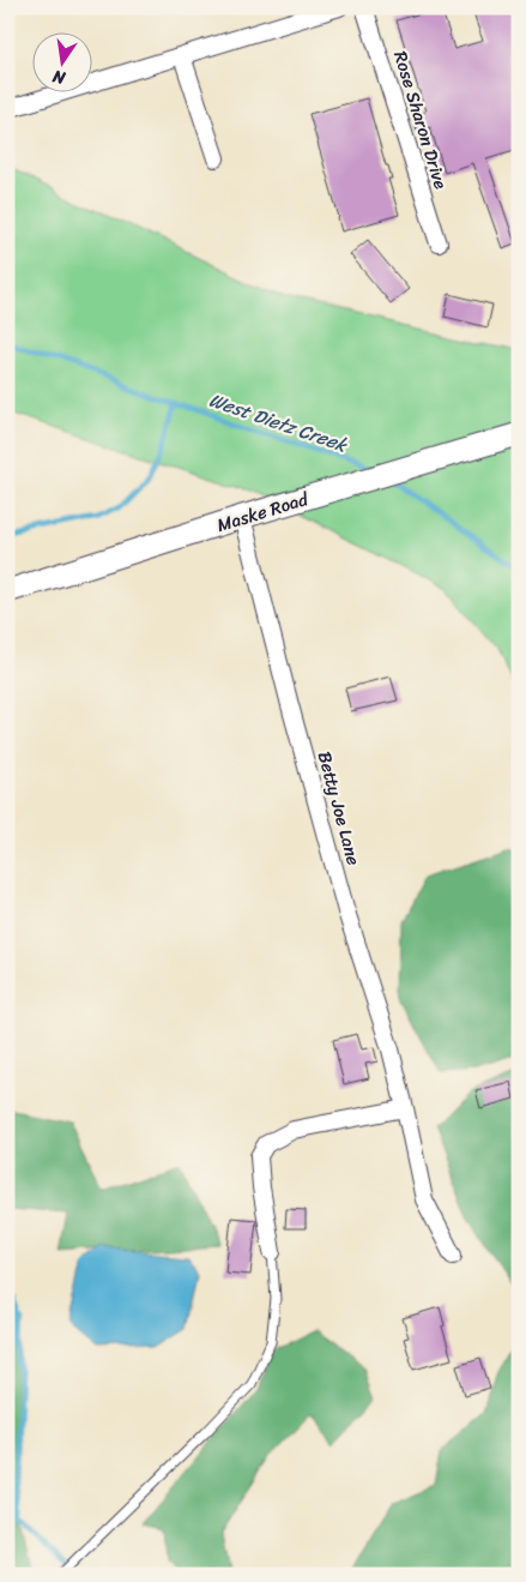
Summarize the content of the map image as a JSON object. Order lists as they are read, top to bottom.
{
  "streets": {
    "street": ["Rose Sharon Drive", "Maske Road", "Betty Joe Lane"]
  },
  "crossings": [
    ["Maske Road", "Betty Joe Lane"]
  ],
  "water": ["West Dietz Creek"],
  "north": "bottom"
}
